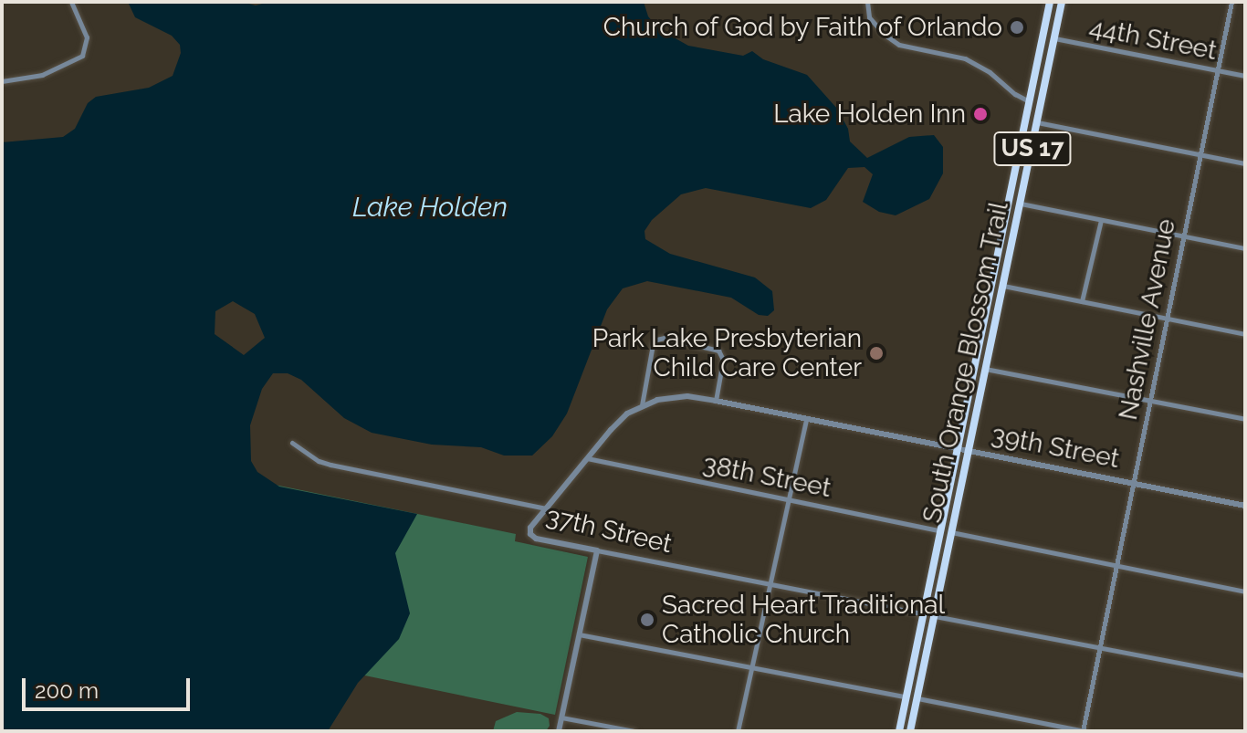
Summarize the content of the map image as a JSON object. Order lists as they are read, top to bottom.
{
  "streets": {
    "main road": ["US 17", "South Orange Blossom Trail"],
    "street": [
      "44th Street",
      "Nashville Avenue",
      "39th Street",
      "38th Street",
      "37th Street"
    ]
  },
  "crossings": [
    ["44th Street", "Nashville Avenue"],
    ["44th Street", "South Orange Blossom Trail"],
    ["Nashville Avenue", "39th Street"],
    ["South Orange Blossom Trail", "39th Street"],
    ["South Orange Blossom Trail", "38th Street"],
    ["South Orange Blossom Trail", "37th Street"]
  ],
  "water": ["Lake Holden"],
  "places": [
    "Church of God by Faith of Orlando",
    "Lake Holden Inn",
    "Park Lake Presbyterian Child Care Center",
    "Sacred Heart Traditional Catholic Church"
  ],
  "scale_bar": "200 m"
}
